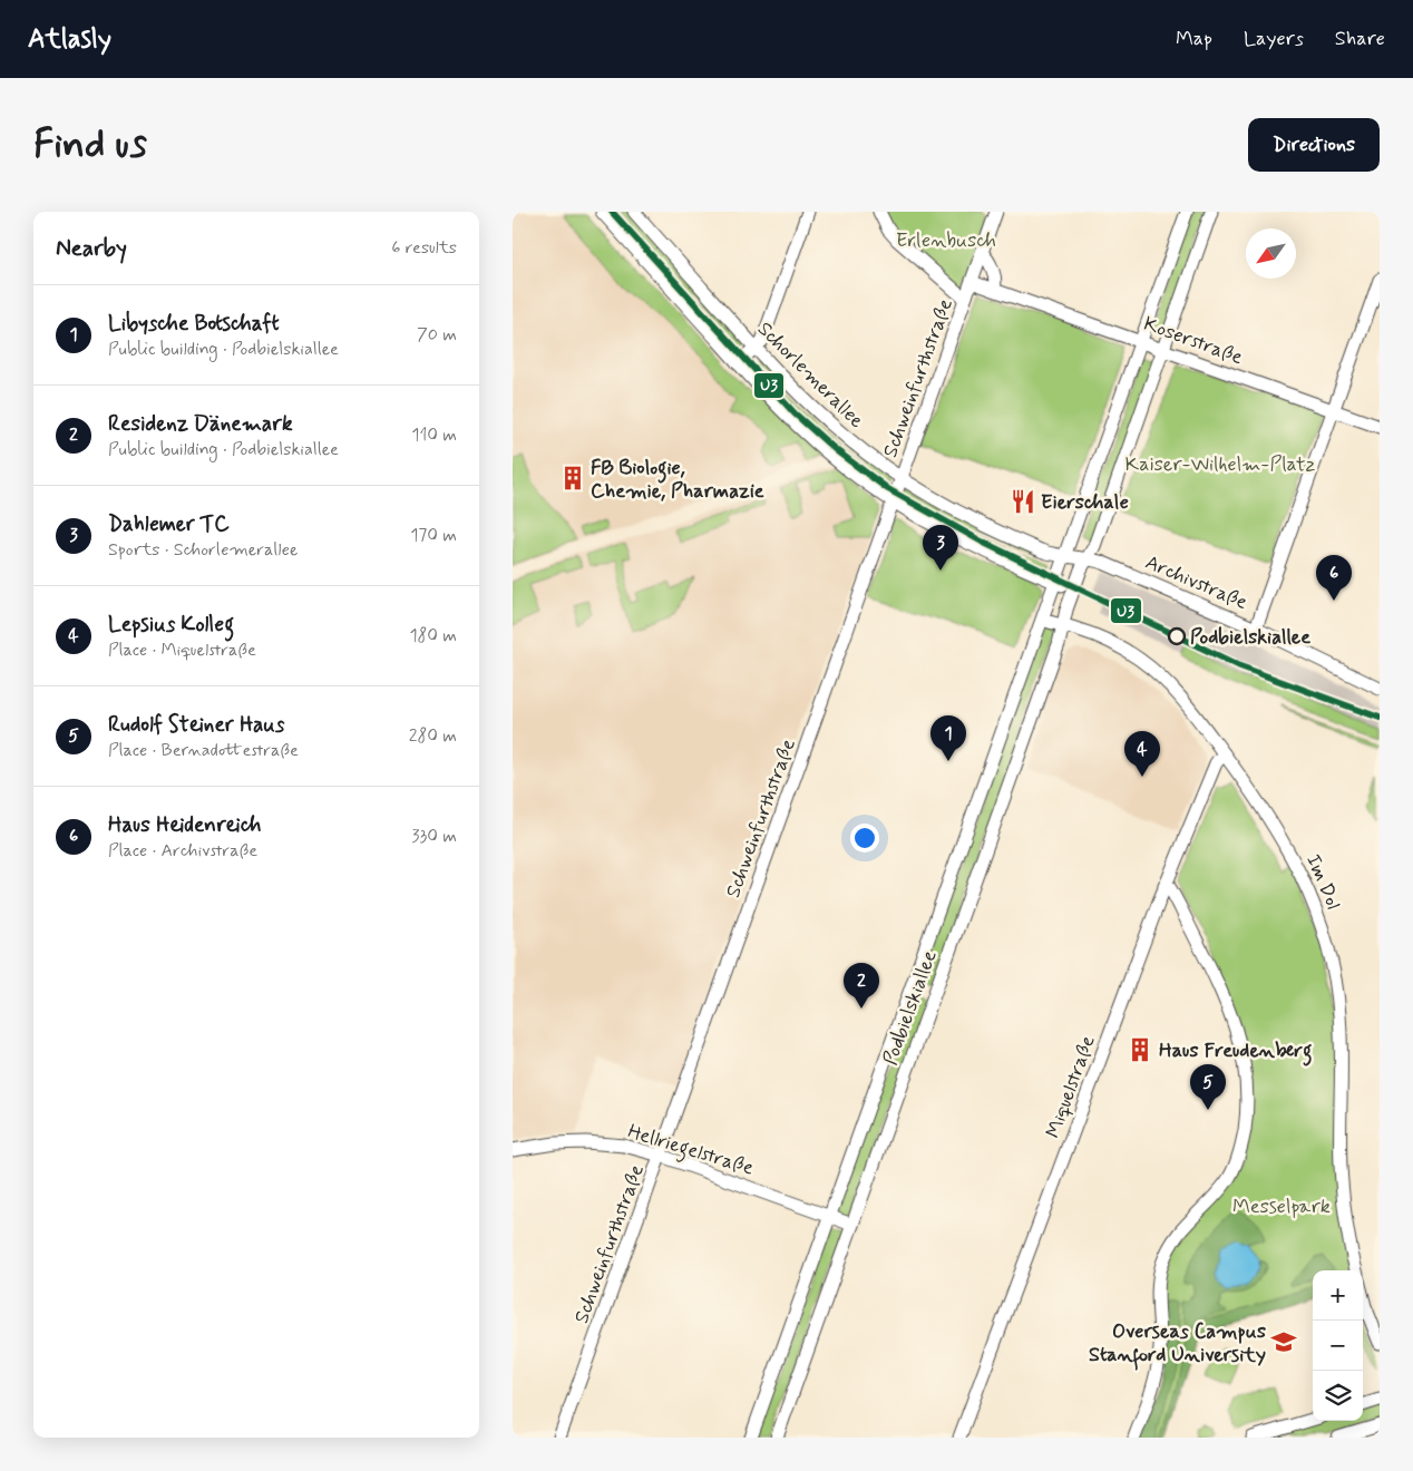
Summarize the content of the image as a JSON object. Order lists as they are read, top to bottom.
{
  "streets": {
    "street": [
      "Koserstraße",
      "Schorlemerallee",
      "Schweinfurthstraße",
      "Archivstraße",
      "Im Dol",
      "Podbielskiallee",
      "Miquelstraße",
      "Hellriegelstraße"
    ]
  },
  "crossings": [
    ["Koserstraße", "Schweinfurthstraße"],
    ["Koserstraße", "Podbielskiallee"],
    ["Schorlemerallee", "Schweinfurthstraße"],
    ["Schorlemerallee", "Archivstraße"],
    ["Schorlemerallee", "Podbielskiallee"],
    ["Schweinfurthstraße", "Hellriegelstraße"],
    ["Archivstraße", "Podbielskiallee"],
    ["Im Dol", "Podbielskiallee"],
    ["Im Dol", "Miquelstraße"],
    ["Podbielskiallee", "Hellriegelstraße"]
  ],
  "parks": ["Erlenbusch", "Kaiser-Wilhelm-Platz", "Messelpark"],
  "places": {
    "building": ["FB Biologie, Chemie, Pharmazie", "Haus Freudenberg"],
    "restaurant": ["Eierschale"],
    "other": ["Podbielskiallee"],
    "school or university": ["Overseas Campus Stanford University"]
  },
  "lines": ["transit line U3"],
  "north": "bottom left",
  "page": {
    "header": "Atlasly",
    "nav": ["Map", "Layers", "Share"],
    "buttons": "Directions",
    "title": "Find us",
    "heading": ["Nearby", "6 results"],
    "list": [
      {
        "mark": "1",
        "name": "Libysche Botschaft",
        "note": "Public building · Podbielskiallee",
        "value": "70 m"
      },
      {
        "mark": "2",
        "name": "Residenz Dänemark",
        "note": "Public building · Podbielskiallee",
        "value": "110 m"
      },
      {
        "mark": "3",
        "name": "Dahlemer TC",
        "note": "Sports · Schorlemerallee",
        "value": "170 m"
      },
      {
        "mark": "4",
        "name": "Lepsius Kolleg",
        "note": "Place · Miquelstraße",
        "value": "180 m"
      },
      {
        "mark": "5",
        "name": "Rudolf Steiner Haus",
        "note": "Place · Bernadottestraße",
        "value": "280 m"
      },
      {
        "mark": "6",
        "name": "Haus Heidenreich",
        "note": "Place · Archivstraße",
        "value": "330 m"
      }
    ],
    "pins": [
      "3",
      "6",
      "1",
      "4",
      "2",
      "5"
    ],
    "map_buttons": ["+", "−"]
  }
}
